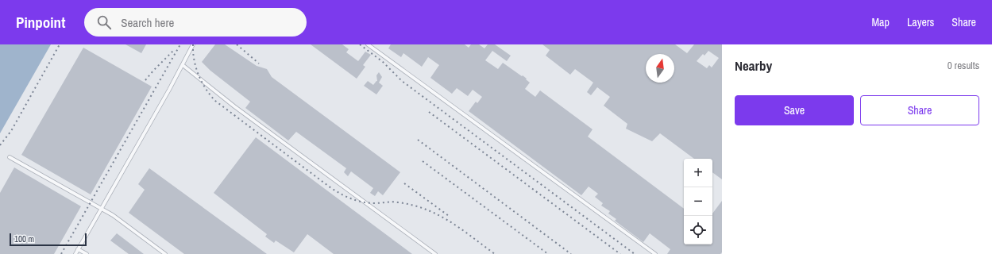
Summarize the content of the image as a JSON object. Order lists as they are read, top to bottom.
{
  "scale_bar": "100 m",
  "north": "top",
  "page": {
    "header": "Pinpoint",
    "search": "Search here",
    "nav": ["Map", "Layers", "Share"],
    "heading": ["Nearby", "0 results"],
    "buttons": ["Save", "Share"],
    "map_buttons": ["+", "−"],
    "scale": "100 m"
  }
}
